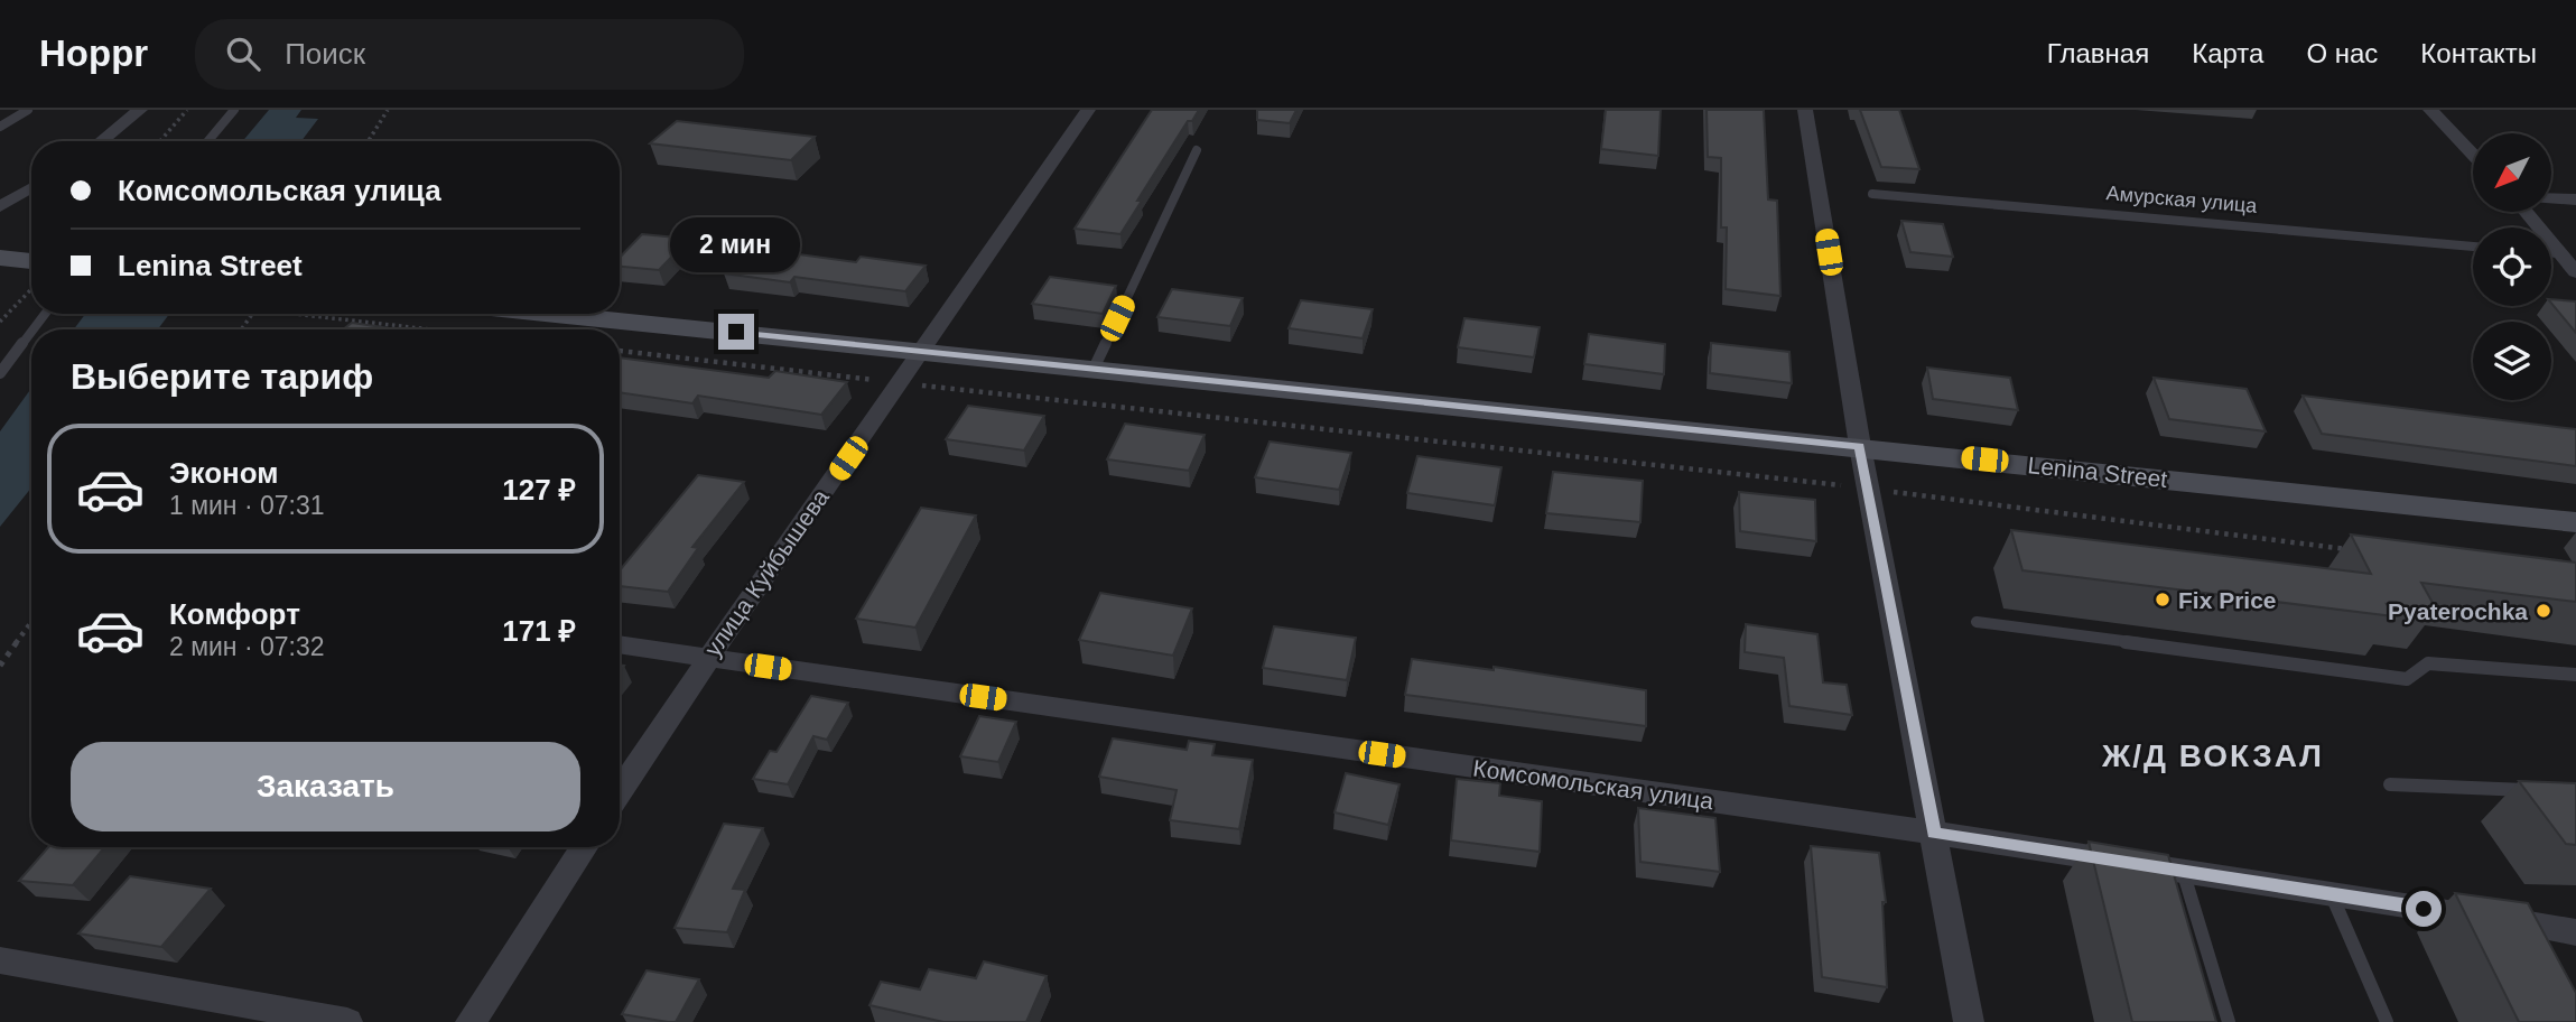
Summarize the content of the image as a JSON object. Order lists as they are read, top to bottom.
{
  "streets": {
    "main road": ["Lenina Street"],
    "street": ["улица Куйбышева", "Комсомольская улица"],
    "lane": ["Амурская улица"]
  },
  "crossings": [
    ["Lenina Street", "улица Куйбышева"],
    ["улица Куйбышева", "Комсомольская улица"]
  ],
  "districts": ["Ж/Д ВОКЗАЛ"],
  "places": ["Fix Price", "Pyaterochka"],
  "north": "bottom left",
  "page": {
    "header": "Hoppr",
    "search": "Поиск",
    "nav": [
      "Главная",
      "Карта",
      "О нас",
      "Контакты"
    ],
    "banner": ["Комсомольская улица", "Lenina Street"],
    "bubble": "2 мин",
    "heading": "Выберите тариф",
    "list": [
      {
        "name": "Эконом",
        "note": "1 мин · 07:31",
        "value": "127 ₽"
      },
      {
        "name": "Комфорт",
        "note": "2 мин · 07:32",
        "value": "171 ₽"
      }
    ],
    "buttons": "Заказать"
  }
}
